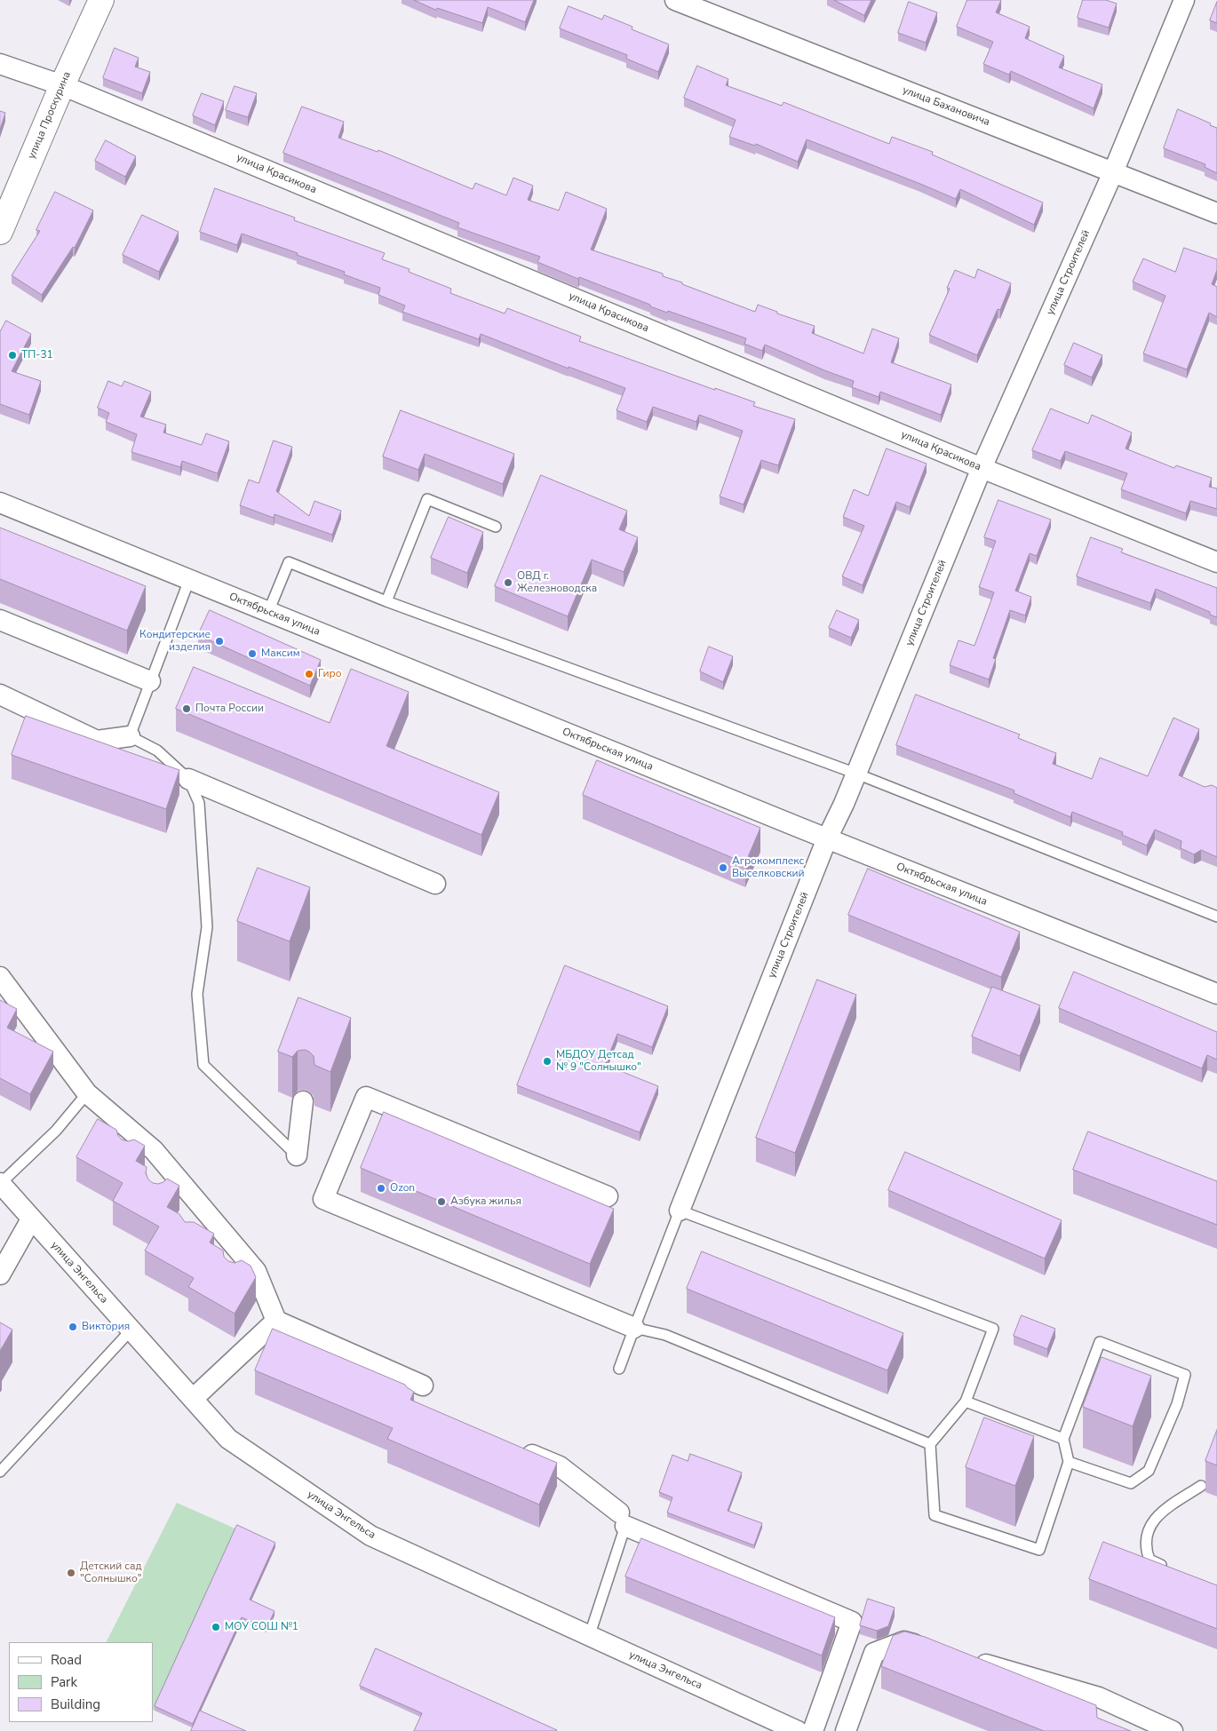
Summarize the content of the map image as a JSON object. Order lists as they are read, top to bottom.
{
  "streets": {
    "street": [
      "улица Бахановича",
      "улица Проскурина",
      "улица Красикова",
      "улица Строителей",
      "Октябрьская улица",
      "улица Энгельса"
    ]
  },
  "crossings": [
    ["улица Бахановича", "улица Строителей"],
    ["улица Проскурина", "улица Красикова"],
    ["улица Красикова", "улица Строителей"],
    ["улица Строителей", "Октябрьская улица"]
  ],
  "places": [
    "ТП-31",
    "ОВД г. Железноводска",
    "Кондитерские изделия",
    "Максим",
    "Гиро",
    "Почта России",
    "Агрокомплекс Выселковский",
    "МБДОУ Детсад № 9 \"Солнышко\"",
    "Ozon",
    "Азбука жилья",
    "Виктория",
    "Детский сад \"Солнышко\"",
    "МОУ СОШ №1"
  ],
  "legend": ["Road", "Park", "Building"]
}
